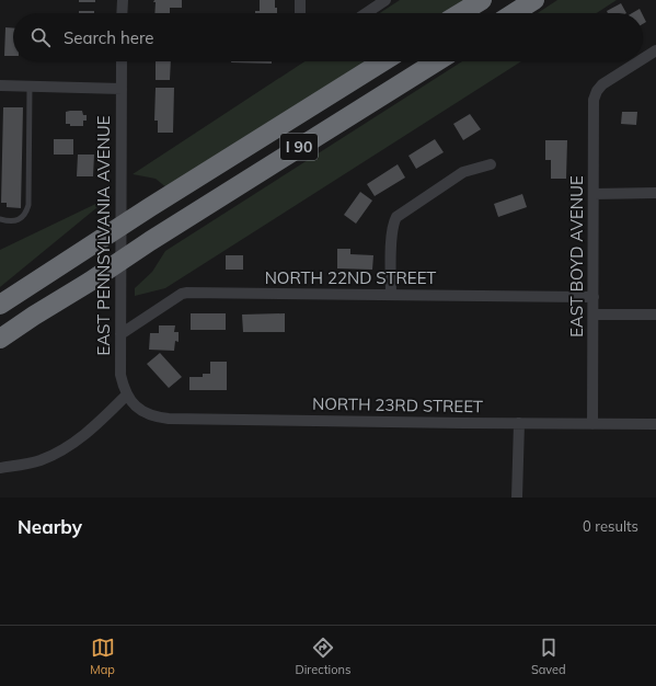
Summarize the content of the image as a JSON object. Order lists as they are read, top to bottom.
{
  "streets": {
    "highway": ["I 90"],
    "street": [
      "EAST PENNSYLVANIA AVENUE",
      "EAST BOYD AVENUE",
      "NORTH 22ND STREET",
      "NORTH 23RD STREET"
    ]
  },
  "crossings": [
    ["EAST PENNSYLVANIA AVENUE", "NORTH 22ND STREET"],
    ["EAST PENNSYLVANIA AVENUE", "NORTH 23RD STREET"],
    ["EAST BOYD AVENUE", "NORTH 22ND STREET"],
    ["EAST BOYD AVENUE", "NORTH 23RD STREET"]
  ],
  "page": {
    "search": "Search here",
    "heading": ["Nearby", "0 results"],
    "nav": ["Map", "Directions", "Saved"]
  }
}
